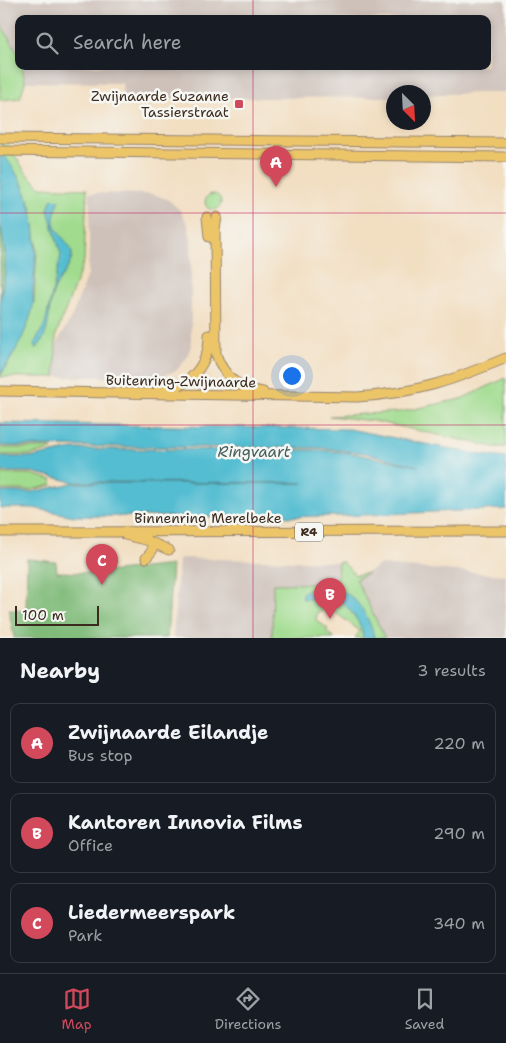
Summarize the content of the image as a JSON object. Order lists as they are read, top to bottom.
{
  "streets": {
    "highway": ["Buitenring-Zwijnaarde", "Binnenring Merelbeke", "R4"]
  },
  "crossings": [
    ["Binnenring Merelbeke", "R4"]
  ],
  "water": ["Ringvaart"],
  "places": {
    "transit": ["Zwijnaarde Suzanne Tassierstraat"]
  },
  "scale_bar": "100 m",
  "north": "bottom right",
  "page": {
    "search": "Search here",
    "pins": ["A", "C", "B"],
    "scale": "100 m",
    "heading": ["Nearby", "3 results"],
    "list": [
      {
        "mark": "A",
        "name": "Zwijnaarde Eilandje",
        "note": "Bus stop",
        "value": "220 m"
      },
      {
        "mark": "B",
        "name": "Kantoren Innovia Films",
        "note": "Office",
        "value": "290 m"
      },
      {
        "mark": "C",
        "name": "Liedermeerspark",
        "note": "Park",
        "value": "340 m"
      }
    ],
    "nav": ["Map", "Directions", "Saved"]
  }
}
